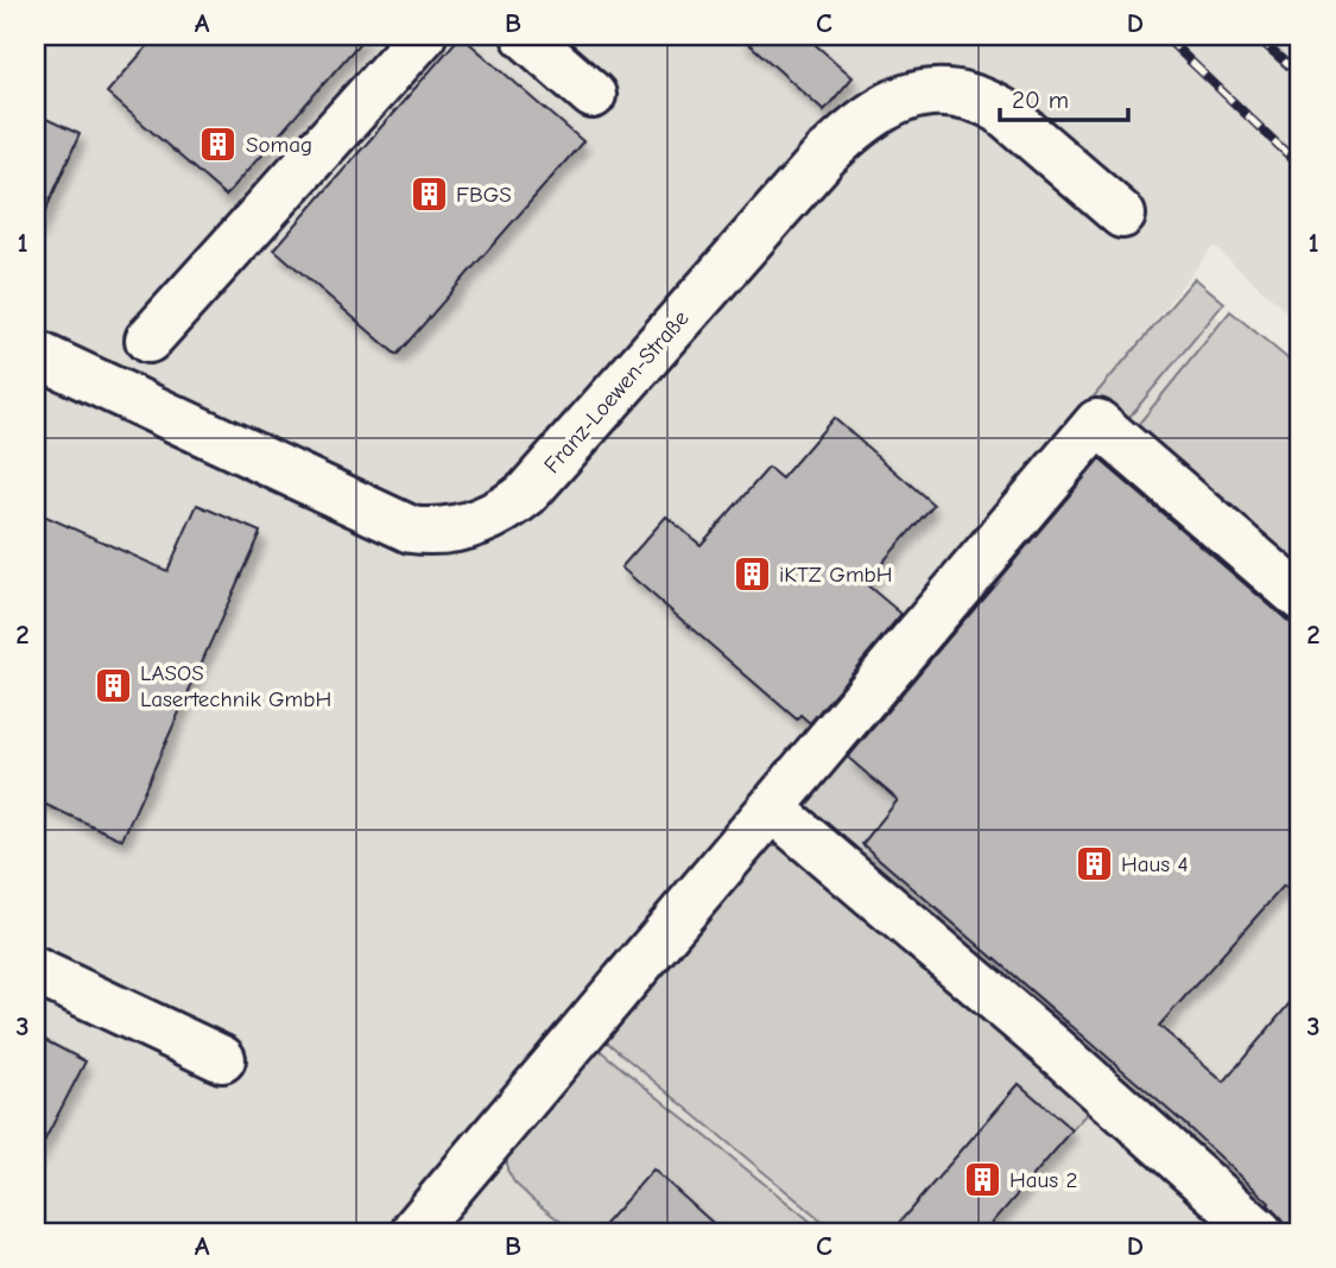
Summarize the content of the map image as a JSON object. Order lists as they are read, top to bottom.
{
  "streets": {
    "street": ["Franz-Loewen-Straße"]
  },
  "places": {
    "building": [
      "Somag",
      "FBGS",
      "iKTZ GmbH",
      "LASOS Lasertechnik GmbH",
      "Haus 4",
      "Haus 2"
    ]
  },
  "scale_bar": "20 m",
  "grid": {
    "columns": [
      "A",
      "B",
      "C",
      "D"
    ],
    "rows": ["1", "2", "3"]
  }
}
